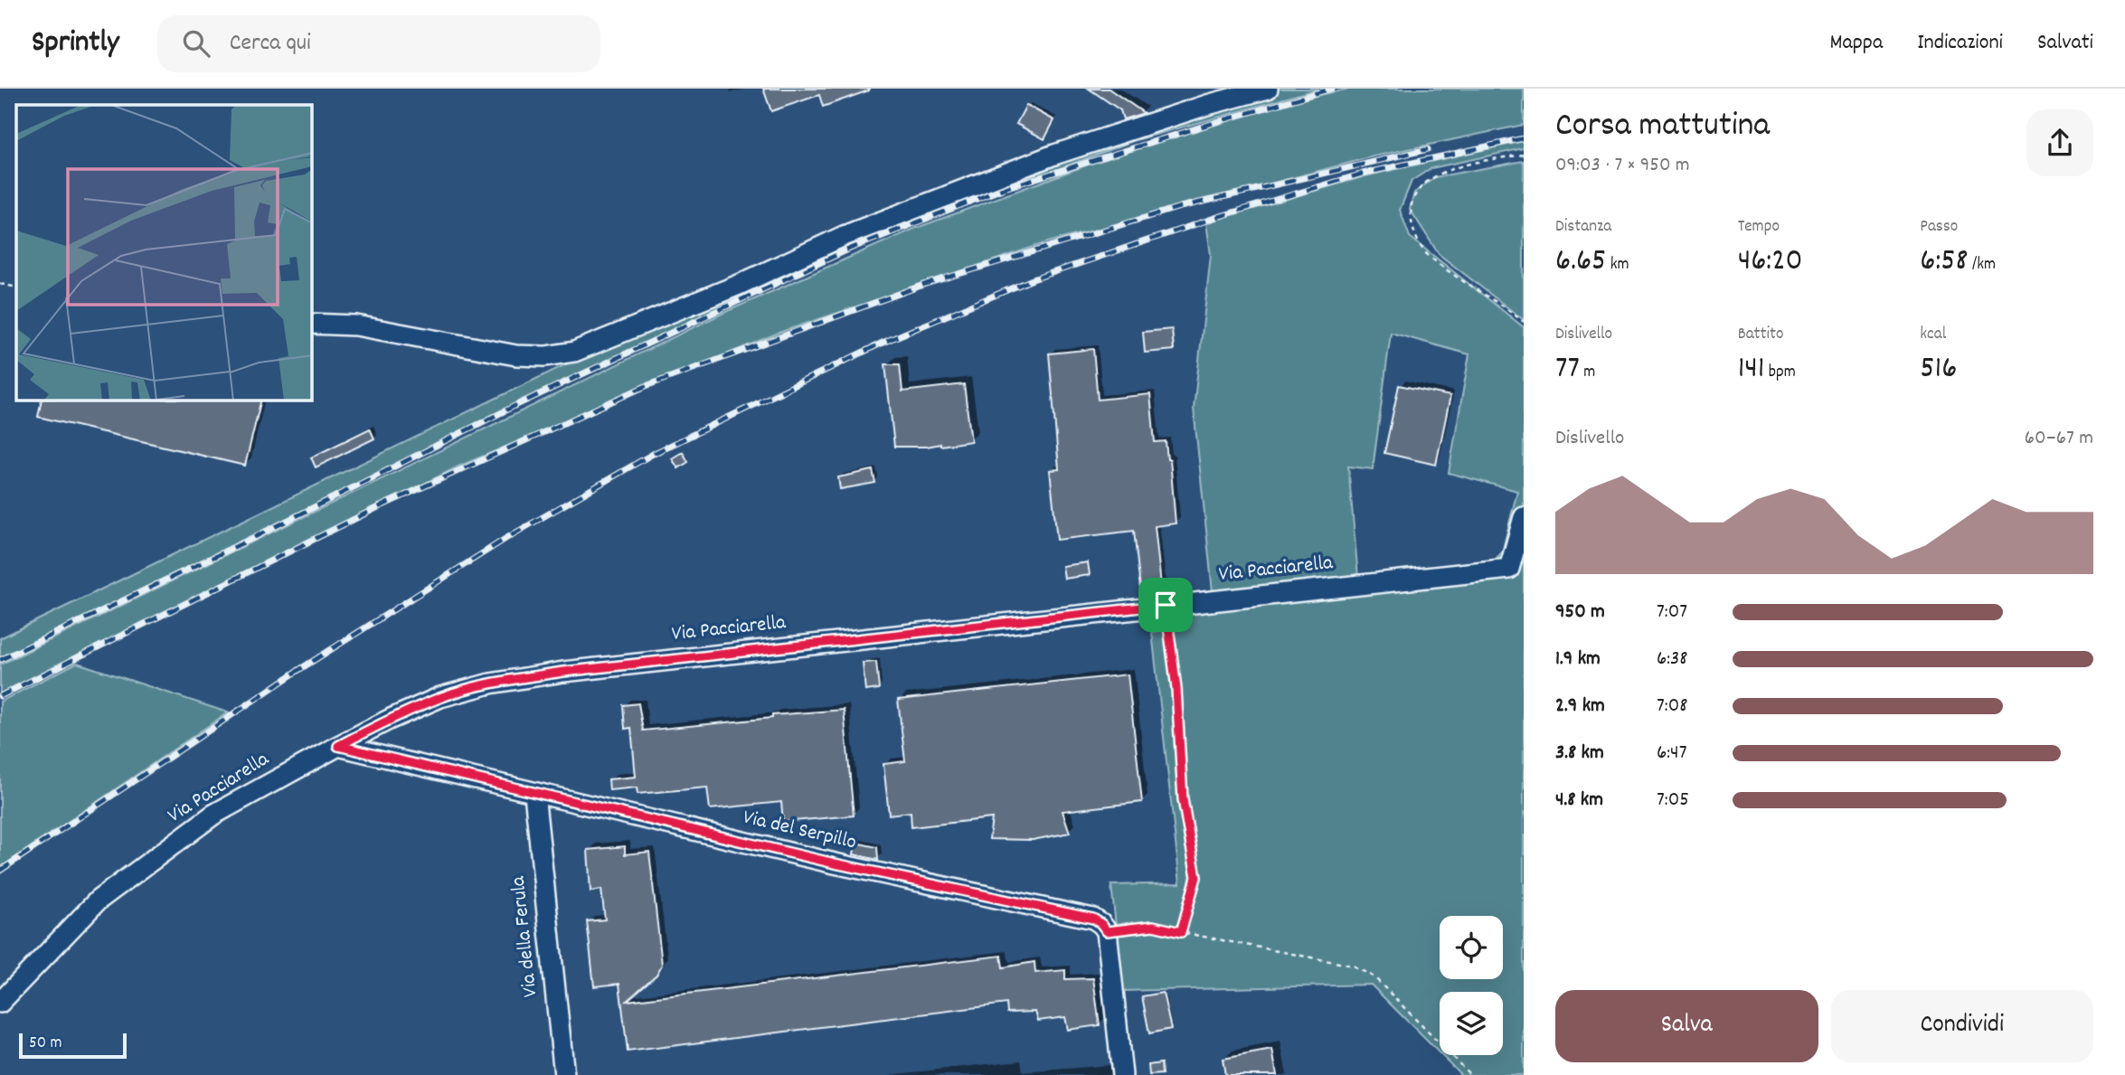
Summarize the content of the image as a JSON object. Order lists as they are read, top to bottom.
{
  "streets": {
    "street": ["Via Pacciarella", "Via del Serpillo", "Via della Ferula"]
  },
  "crossings": [
    ["Via Pacciarella", "Via del Serpillo"],
    ["Via del Serpillo", "Via della Ferula"]
  ],
  "scale_bar": "50 m",
  "page": {
    "header": "Sprintly",
    "search": "Cerca qui",
    "nav": ["Mappa", "Indicazioni", "Salvati"],
    "heading": ["Corsa mattutina", "09:03 · 7 × 950 m"],
    "stats": [
      ["Distanza", "6.65 km"],
      ["Tempo", "46:20"],
      ["Passo", "6:58 /km"],
      ["Dislivello", "77 m"],
      ["Battito", "141 bpm"],
      ["kcal", "516"]
    ],
    "chart": ["Dislivello", "60–67 m"],
    "list": [
      {
        "name": "950 m",
        "note": "7:07"
      },
      {
        "name": "1.9 km",
        "note": "6:38"
      },
      {
        "name": "2.9 km",
        "note": "7:08"
      },
      {
        "name": "3.8 km",
        "note": "6:47"
      },
      {
        "name": "4.8 km",
        "note": "7:05"
      }
    ],
    "buttons": ["Salva", "Condividi"],
    "scale": "50 m"
  }
}
